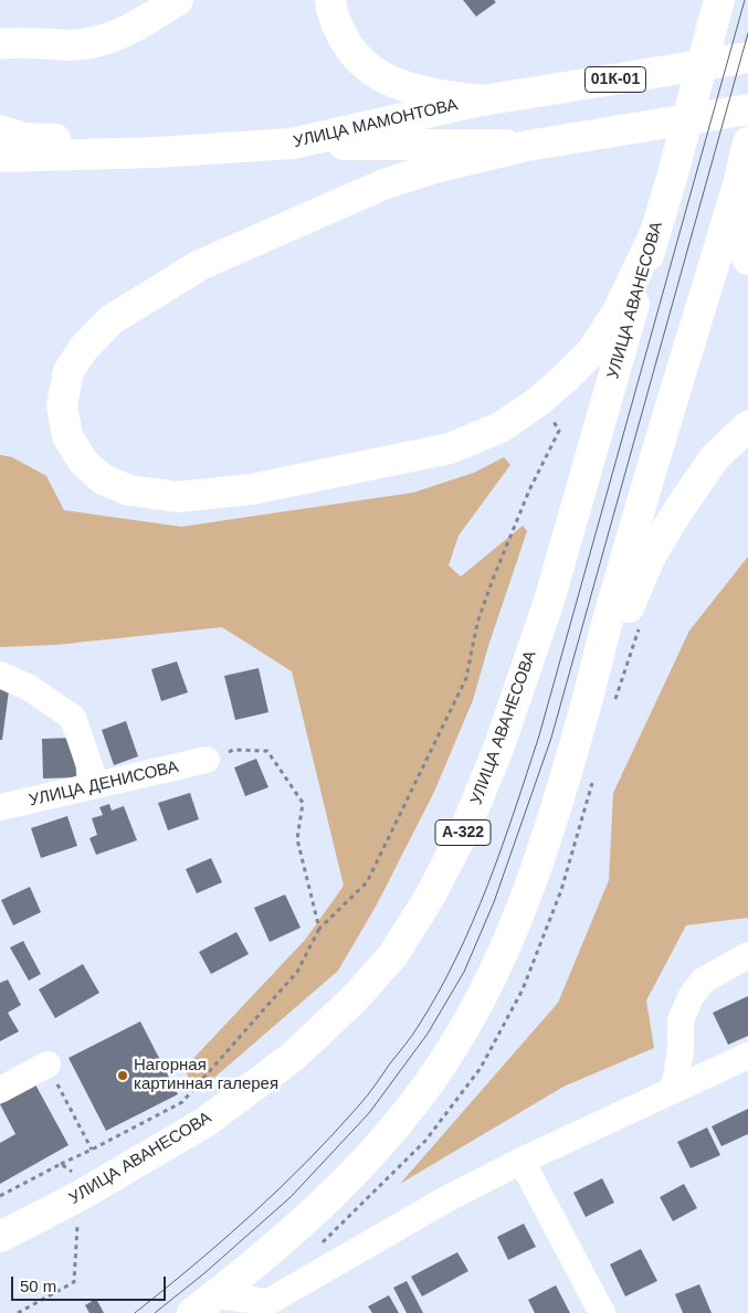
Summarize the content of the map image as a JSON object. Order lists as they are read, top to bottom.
{
  "streets": {
    "main road": [
      "01К-01",
      "УЛИЦА МАМОНТОВА",
      "УЛИЦА АВАНЕСОВА",
      "А-322"
    ],
    "street": ["УЛИЦА ДЕНИСОВА"]
  },
  "places": ["Нагорная картинная галерея"],
  "scale_bar": "50 m"
}
